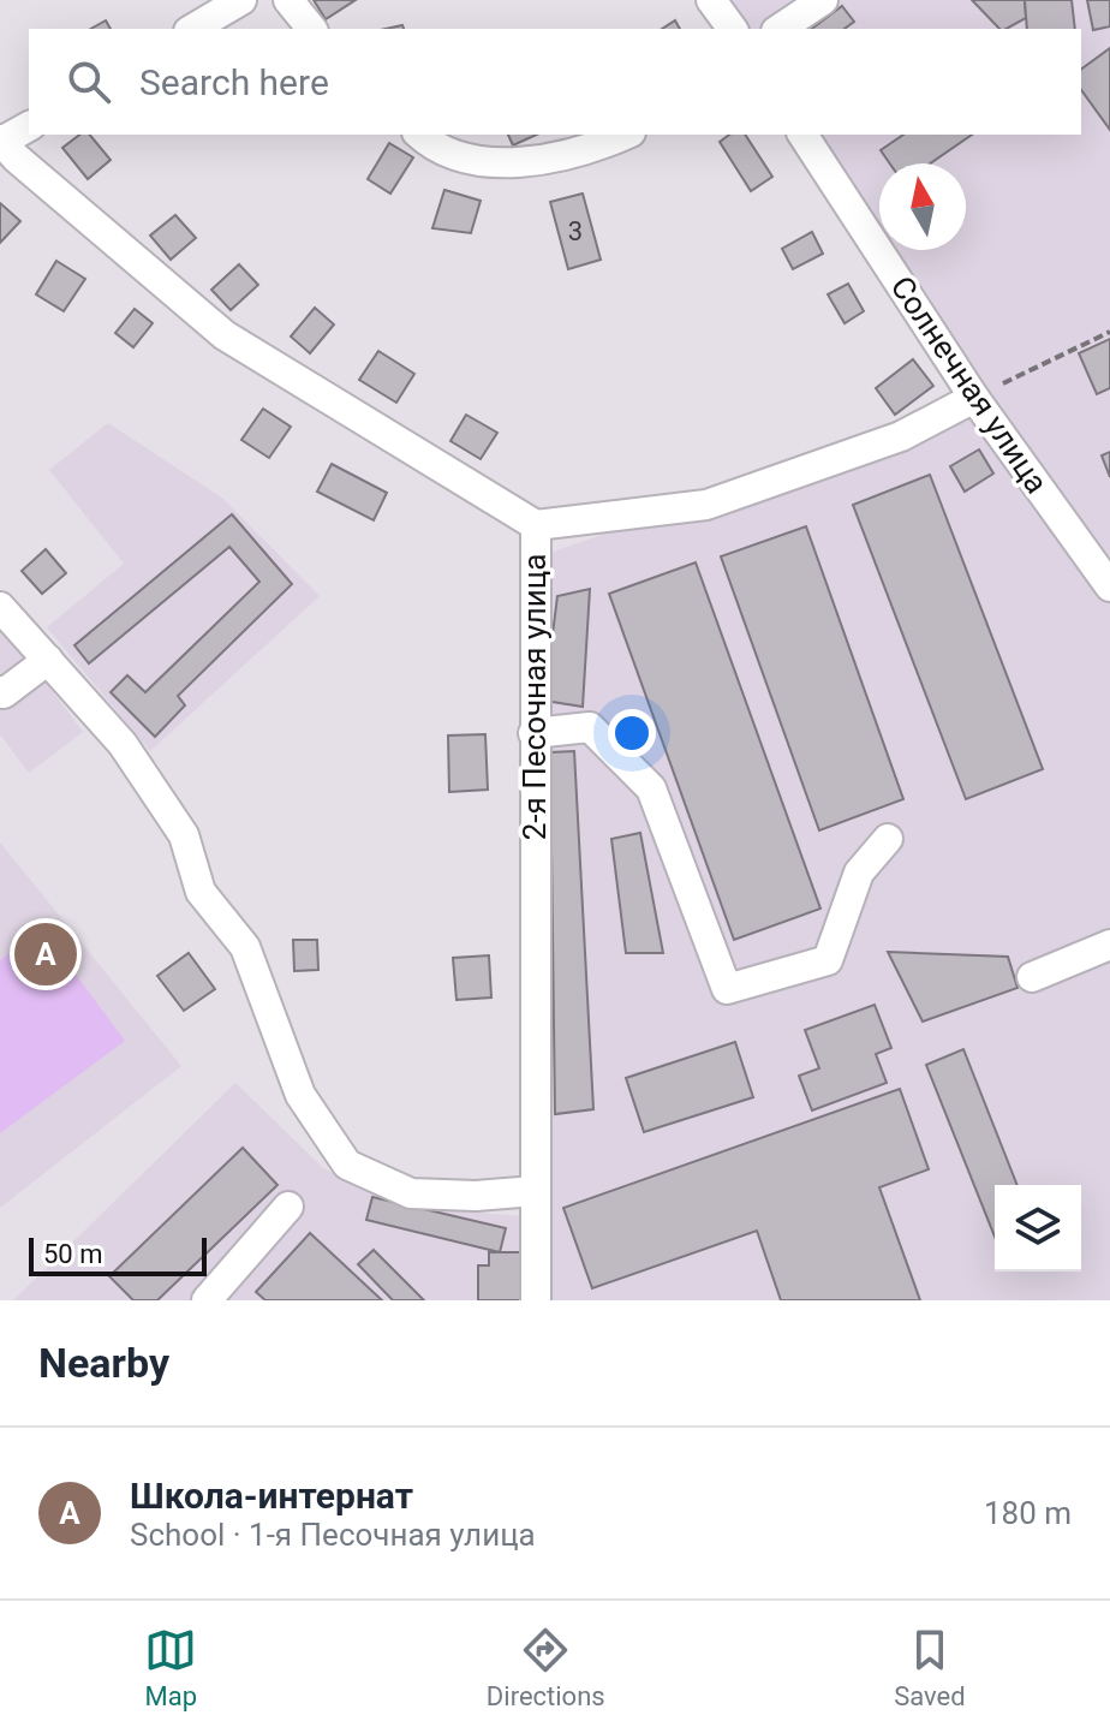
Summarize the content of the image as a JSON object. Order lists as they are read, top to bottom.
{
  "streets": {
    "street": ["Солнечная улица", "2-я Песочная улица"]
  },
  "house_numbers": ["3"],
  "scale_bar": "50 m",
  "north": "top",
  "page": {
    "search": "Search here",
    "pins": "A",
    "scale": "50 m",
    "heading": "Nearby",
    "list": [
      {
        "mark": "A",
        "name": "Школа-интернат",
        "note": "School · 1-я Песочная улица",
        "value": "180 m"
      }
    ],
    "nav": ["Map", "Directions", "Saved"]
  }
}
